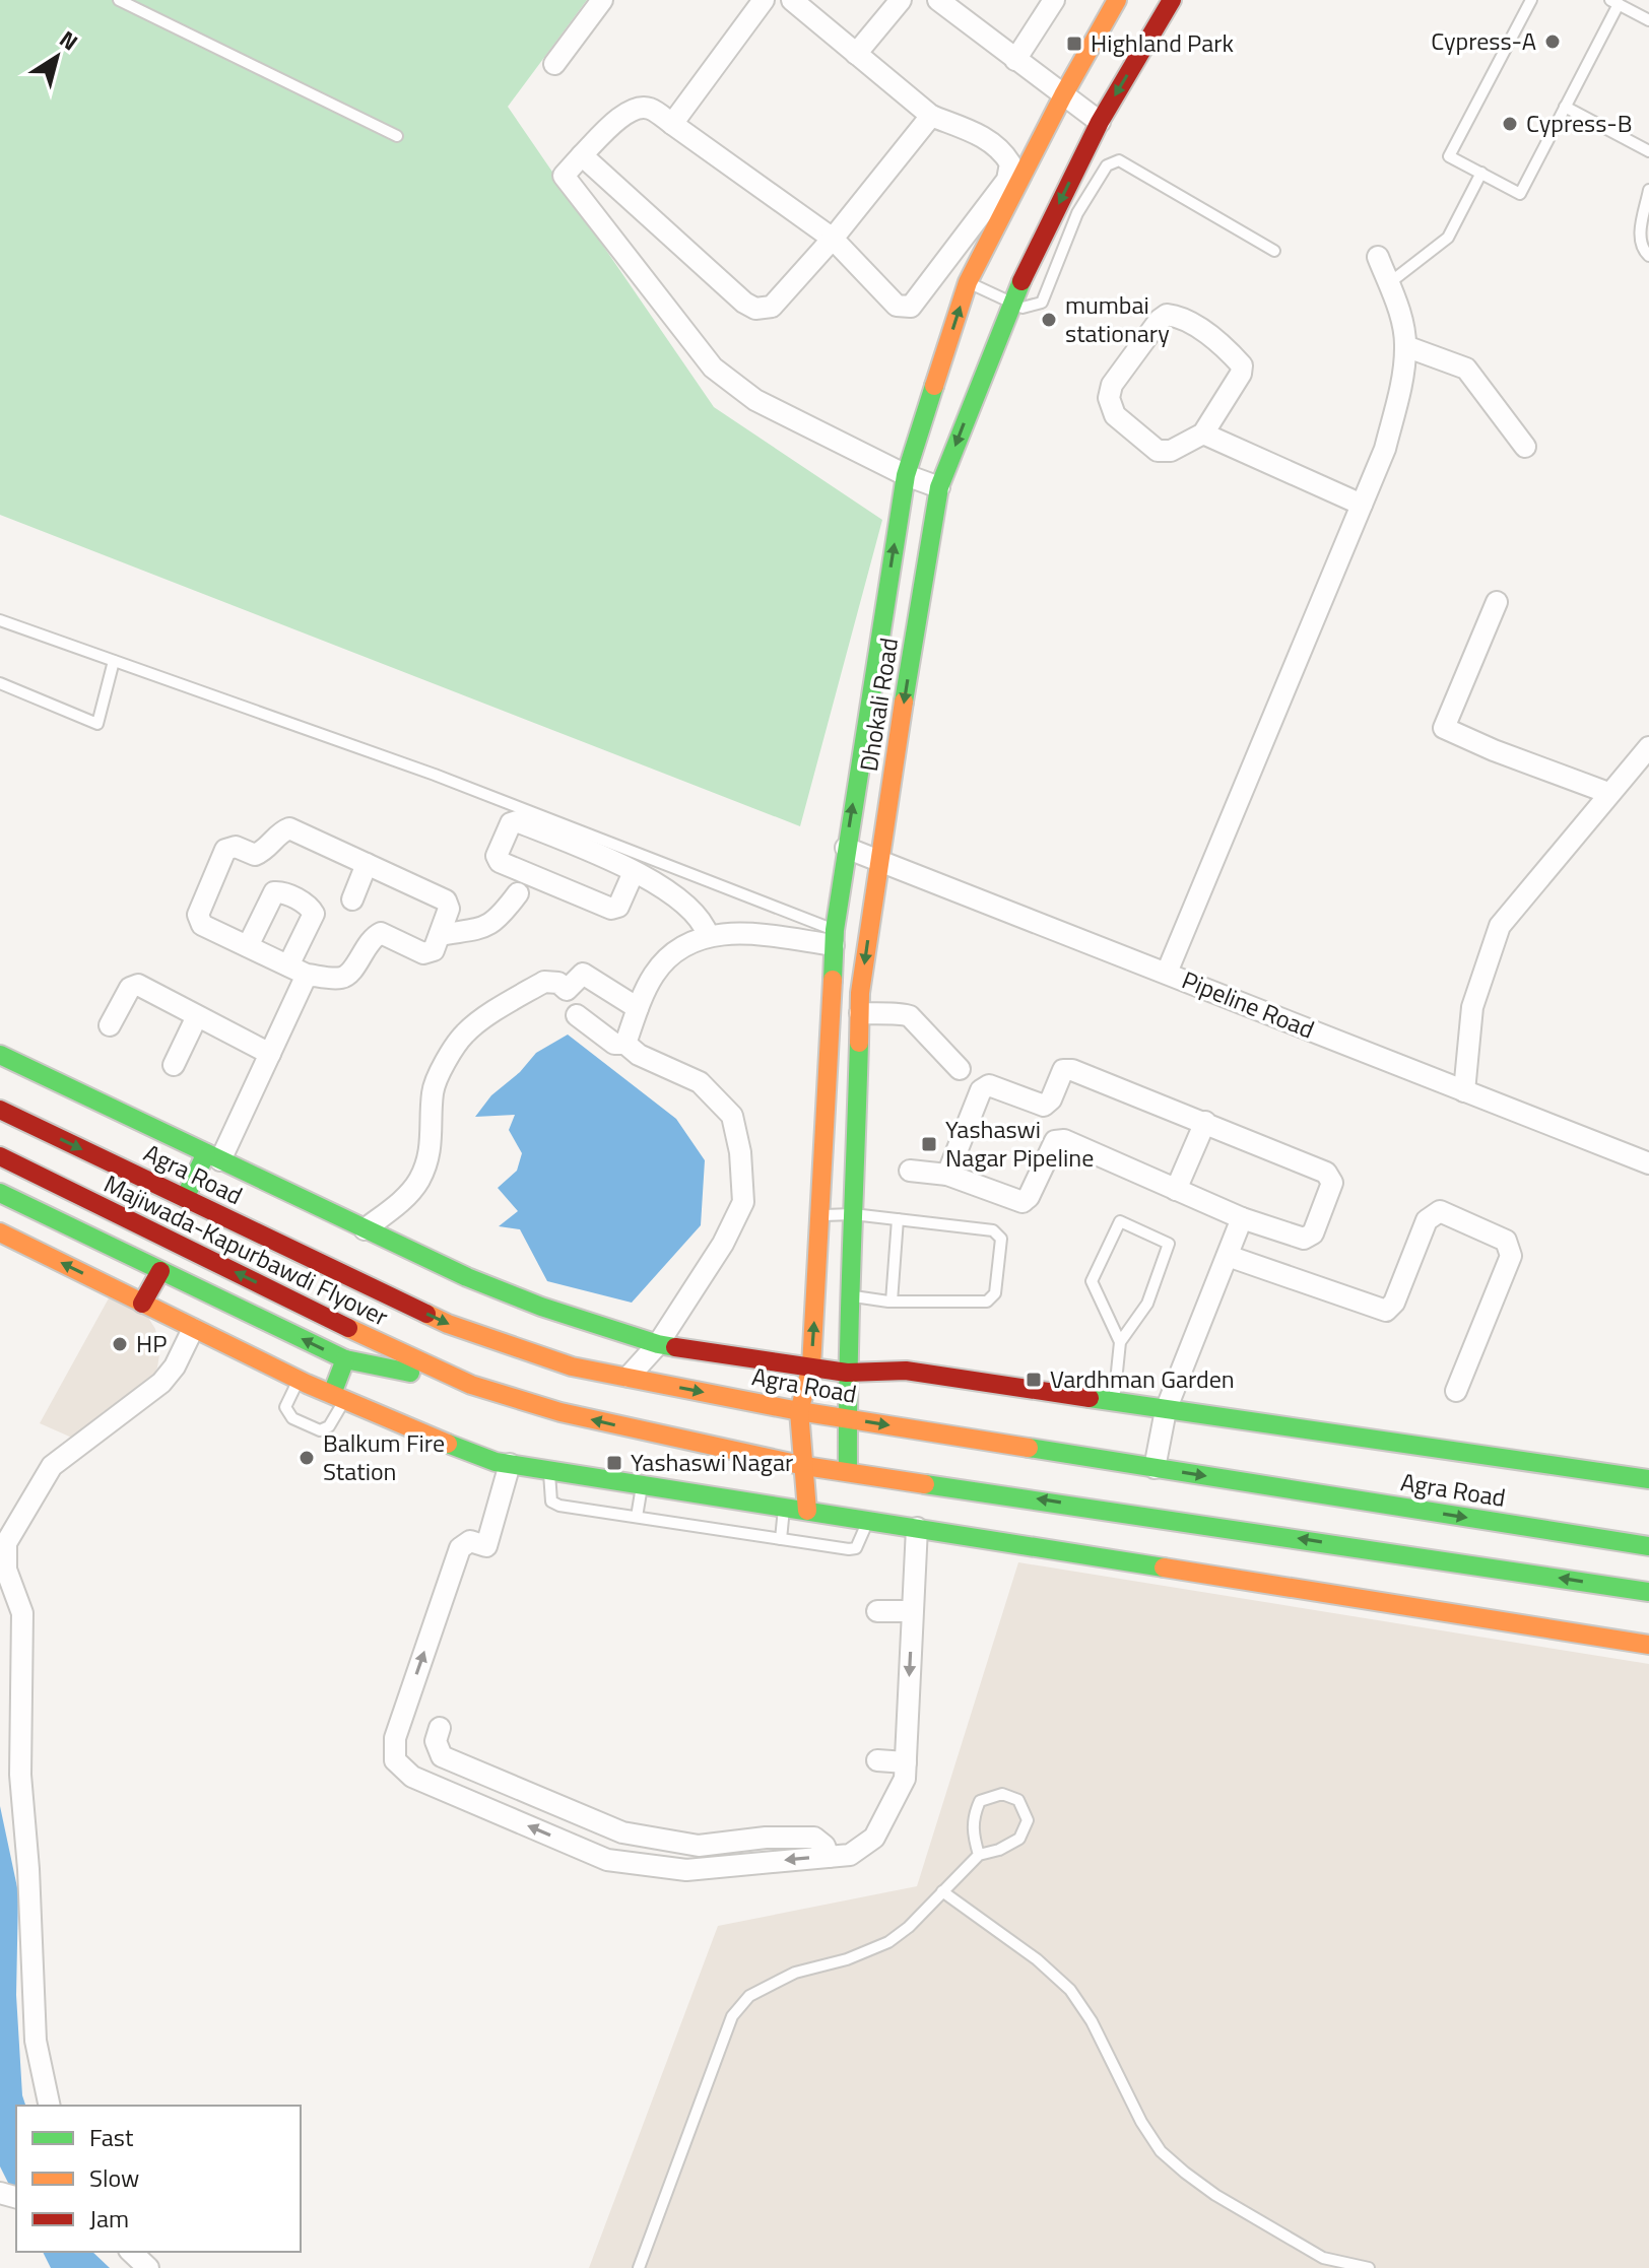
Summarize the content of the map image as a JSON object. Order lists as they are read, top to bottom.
{
  "streets": {
    "main road": ["Dhokali Road", "Agra Road", "Majiwada-Kapurbawdi Flyover"],
    "street": ["Pipeline Road"]
  },
  "crossings": [
    ["Dhokali Road", "Pipeline Road"],
    ["Dhokali Road", "Agra Road"]
  ],
  "places": {
    "other": [
      "Cypress-A",
      "Cypress-B",
      "mumbai stationary",
      "HP",
      "Balkum Fire Station"
    ],
    "transit": [
      "Highland Park",
      "Yashaswi Nagar Pipeline",
      "Vardhman Garden",
      "Yashaswi Nagar"
    ]
  },
  "legend": ["Fast", "Slow", "Jam"],
  "north": "top right"
}
